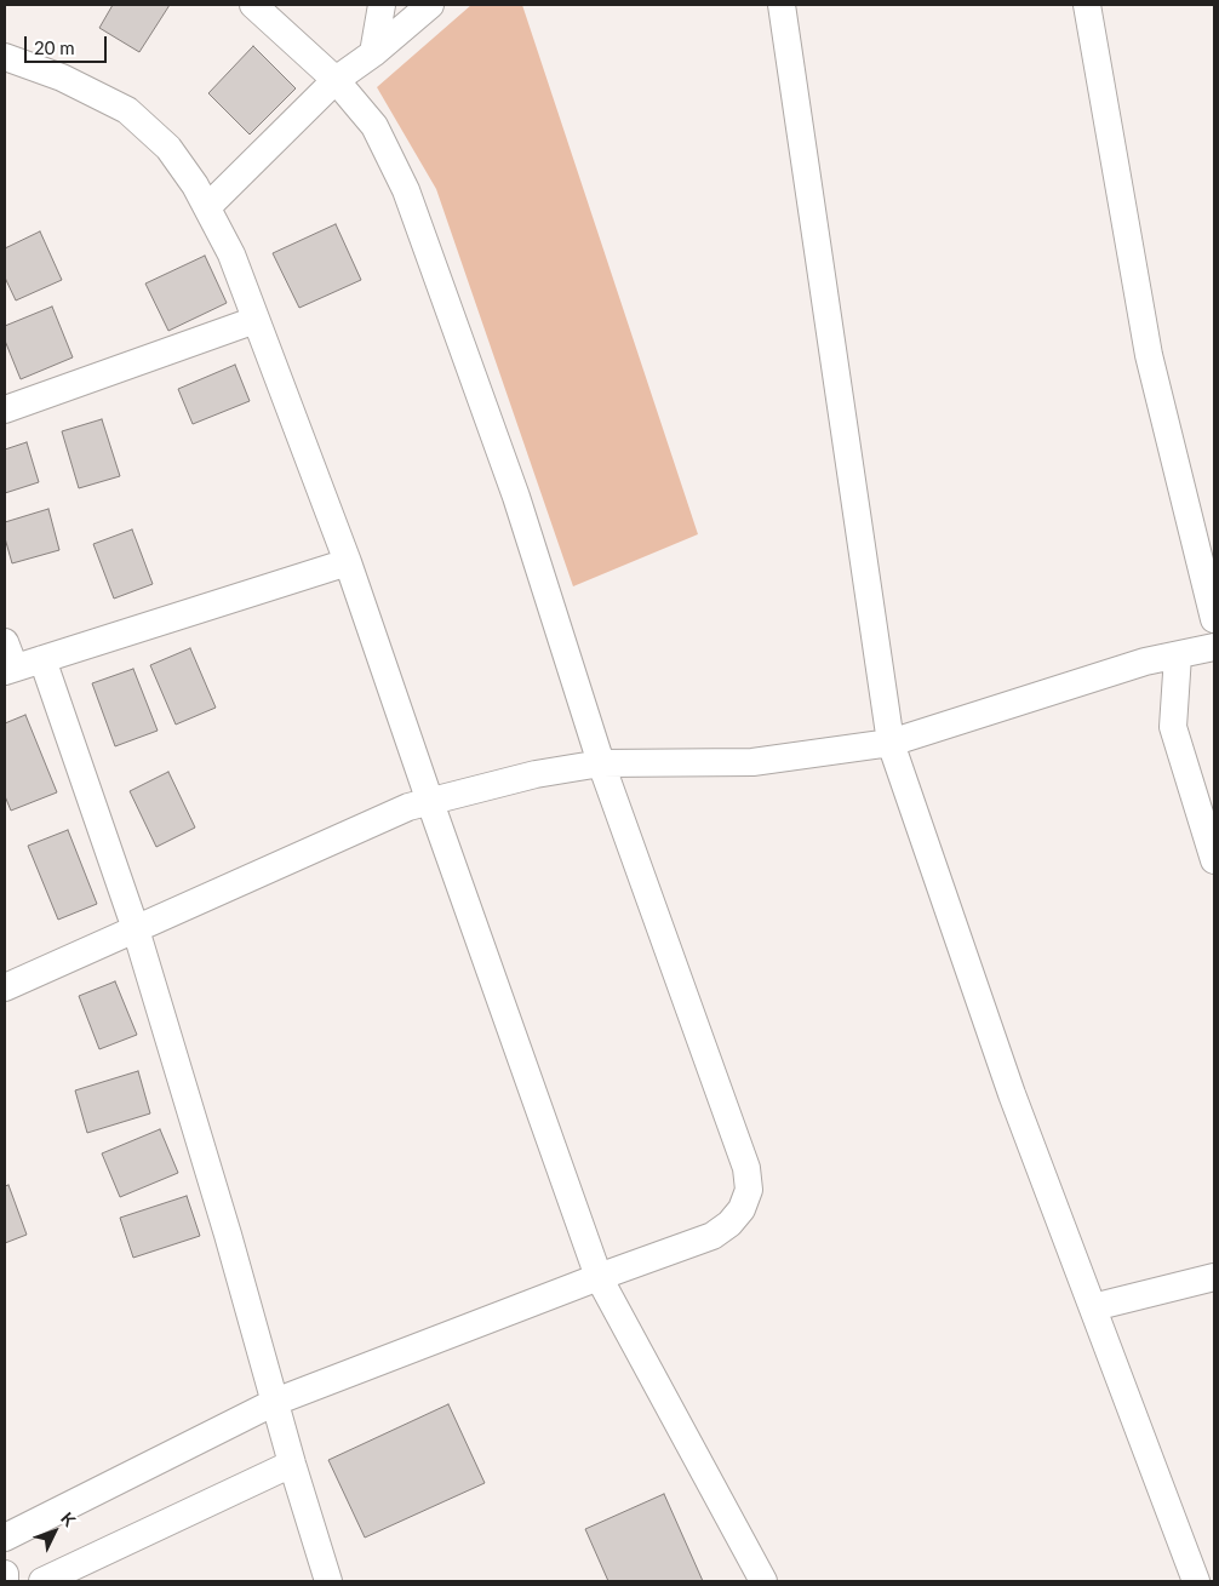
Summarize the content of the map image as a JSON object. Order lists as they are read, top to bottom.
{
  "scale_bar": "20 m",
  "north": "top right"
}
